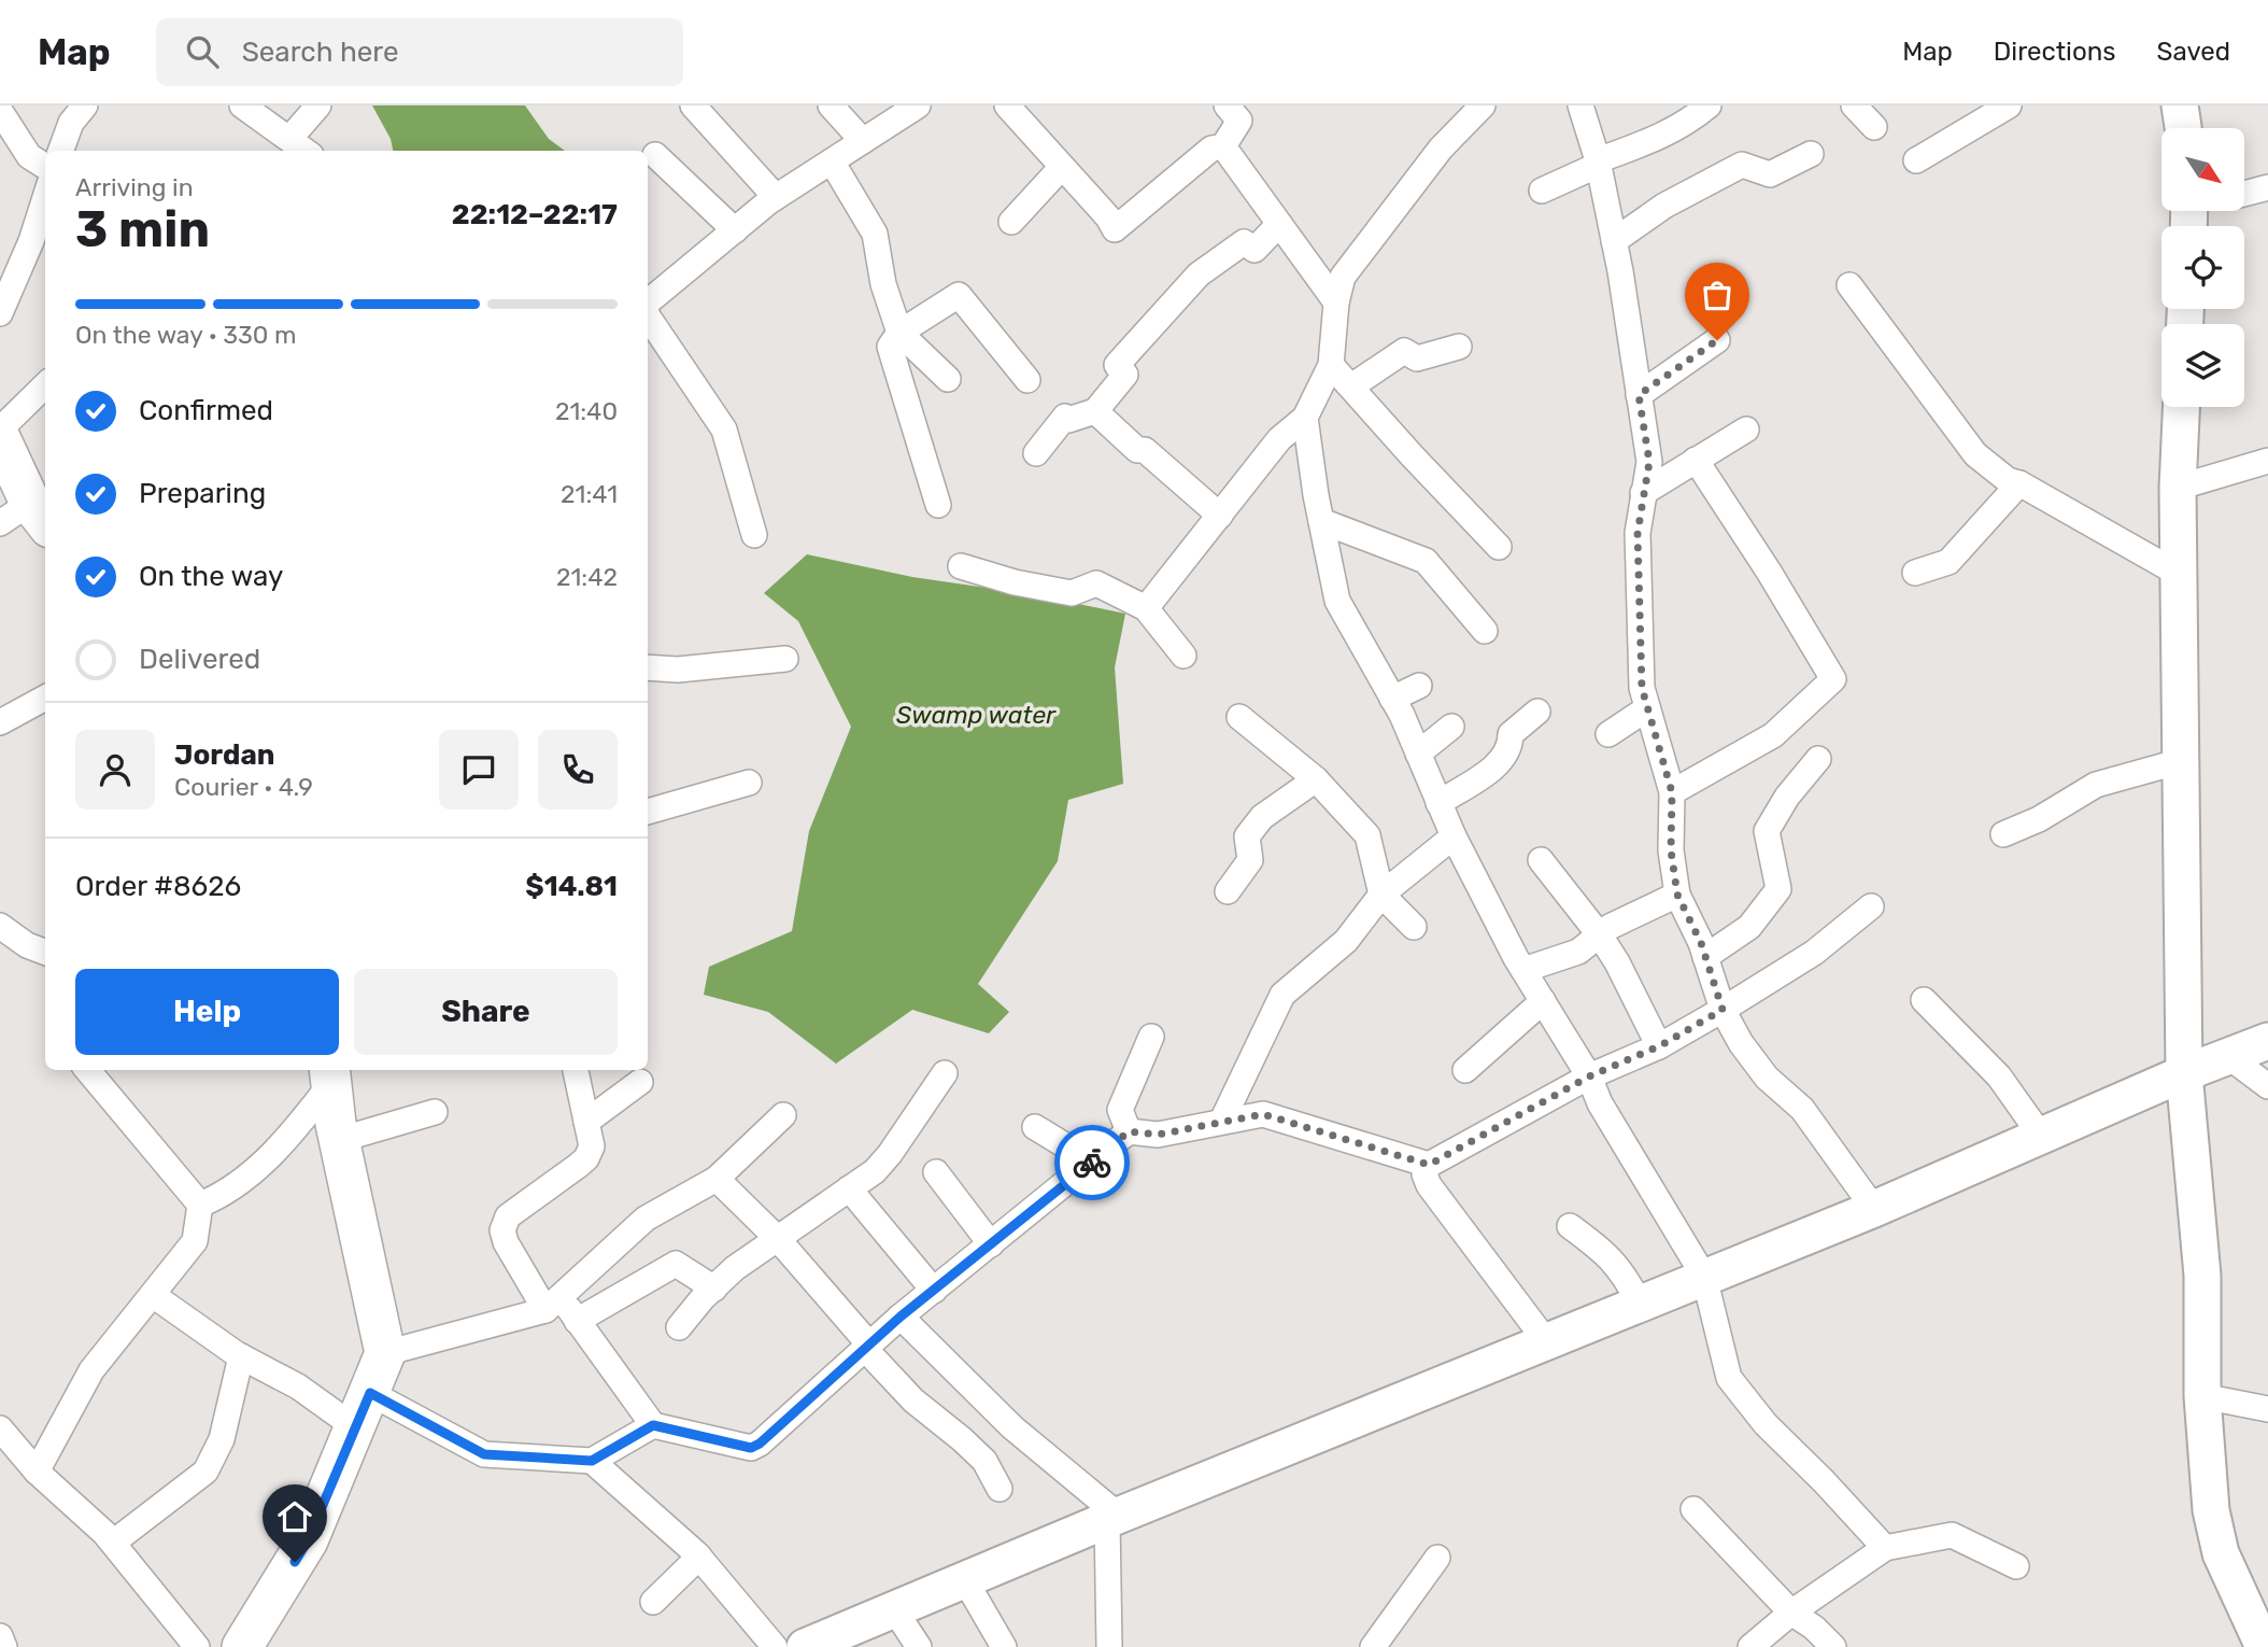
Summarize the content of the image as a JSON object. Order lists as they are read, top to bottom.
{
  "water": ["Swamp water"],
  "north": "bottom right",
  "page": {
    "header": "Map",
    "search": "Search here",
    "nav": ["Map", "Directions", "Saved"],
    "heading": ["3 min", "Arriving in", "22:12–22:17"],
    "panel": [
      "Jordan",
      "Courier · 4.9",
      "Order #8626",
      "$14.81"
    ],
    "bar": "On the way · 330 m",
    "list": [
      ["Confirmed", "21:40"],
      ["Preparing", "21:41"],
      ["On the way", "21:42"],
      "Delivered"
    ],
    "buttons": ["Help", "Share"]
  }
}
